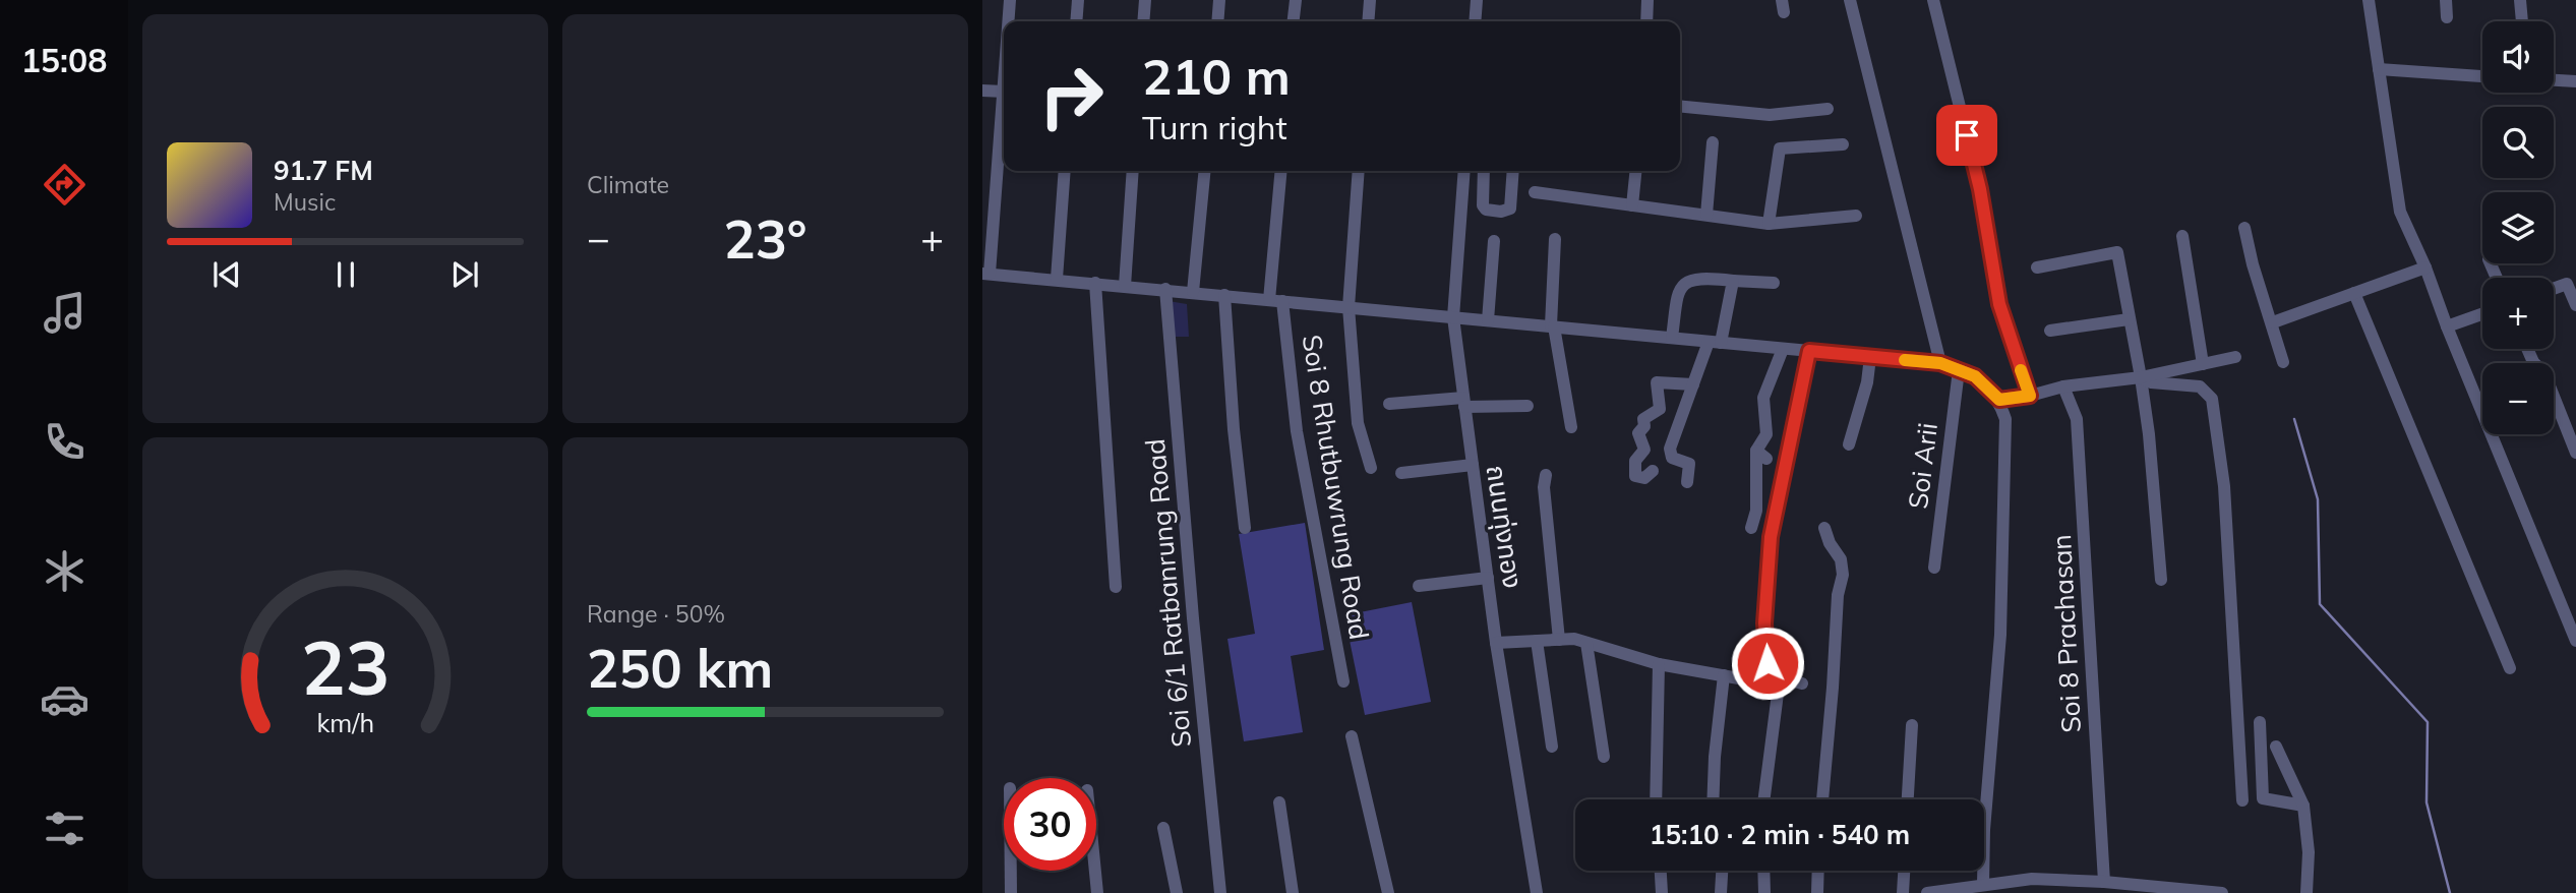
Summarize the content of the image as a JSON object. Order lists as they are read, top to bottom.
{
  "streets": {
    "street": [
      "Soi Arii",
      "Soi 8 Rhutbuwrung Road",
      "ถนนทุ่งทอง",
      "Soi 6/1 Ratbanrung Road",
      "Soi 8 Prachasan"
    ]
  },
  "page": {
    "tabs": "15:08",
    "tile": [
      "Climate",
      ["Range · 50%", "250 km"]
    ],
    "map_buttons": ["+", "−"],
    "turn": ["210 m", "Turn right"],
    "song": ["91.7 FM", "Music"],
    "heat": ["−", "23°", "+"],
    "limit": "30",
    "trip": "15:10 · 2 min · 540 m",
    "gauge": ["23", "km/h"]
  }
}
